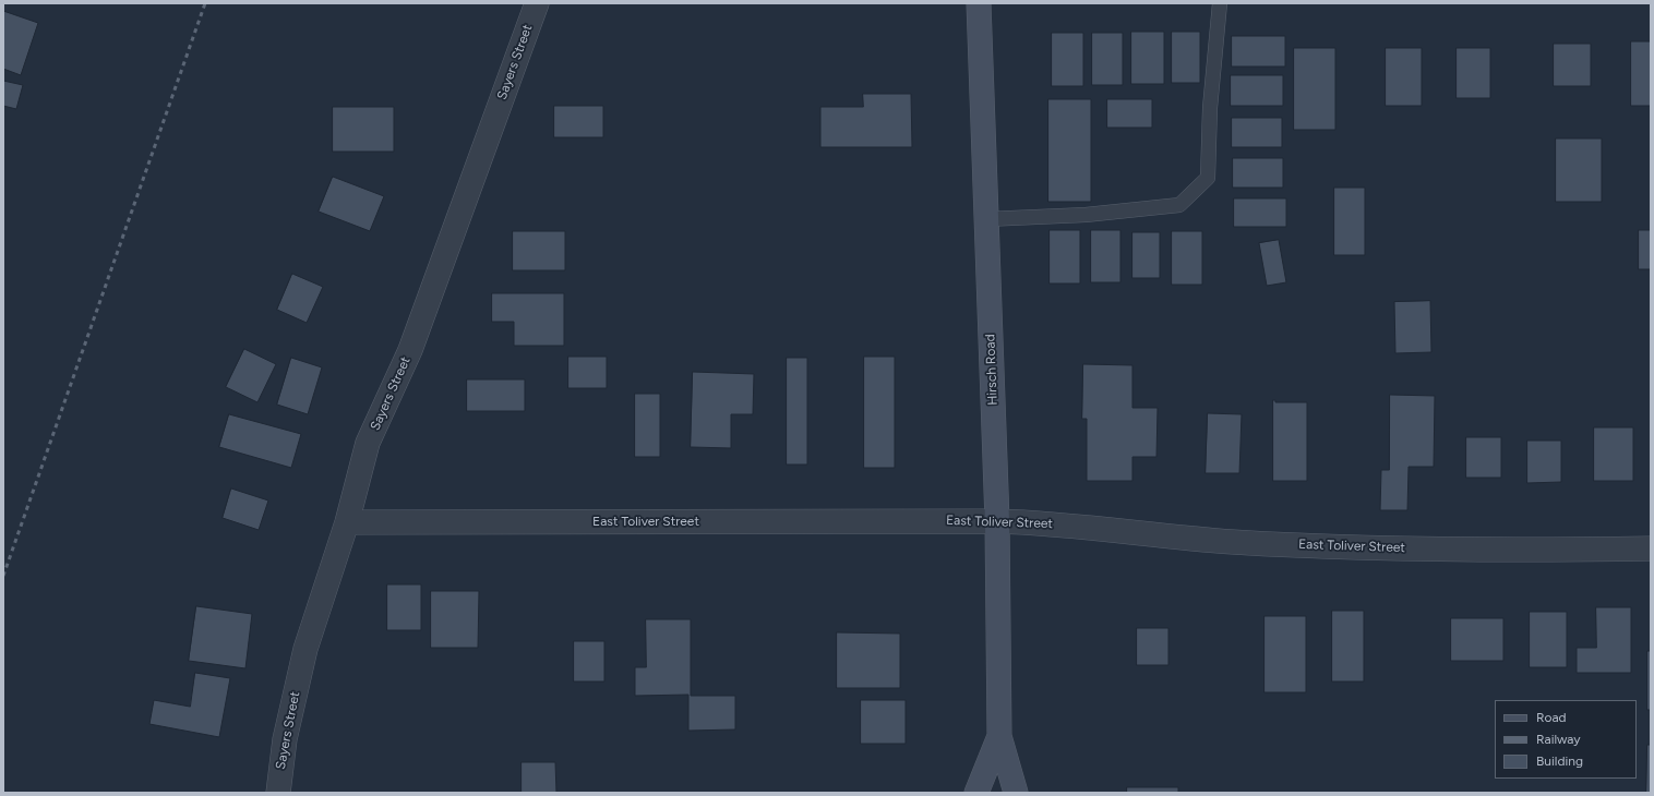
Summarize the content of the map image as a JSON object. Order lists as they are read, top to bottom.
{
  "streets": {
    "main road": ["Hirsch Road"],
    "street": ["Sayers Street", "East Toliver Street"]
  },
  "crossings": [
    ["Sayers Street", "East Toliver Street"],
    ["Hirsch Road", "East Toliver Street"]
  ],
  "legend": ["Road", "Railway", "Building"]
}
